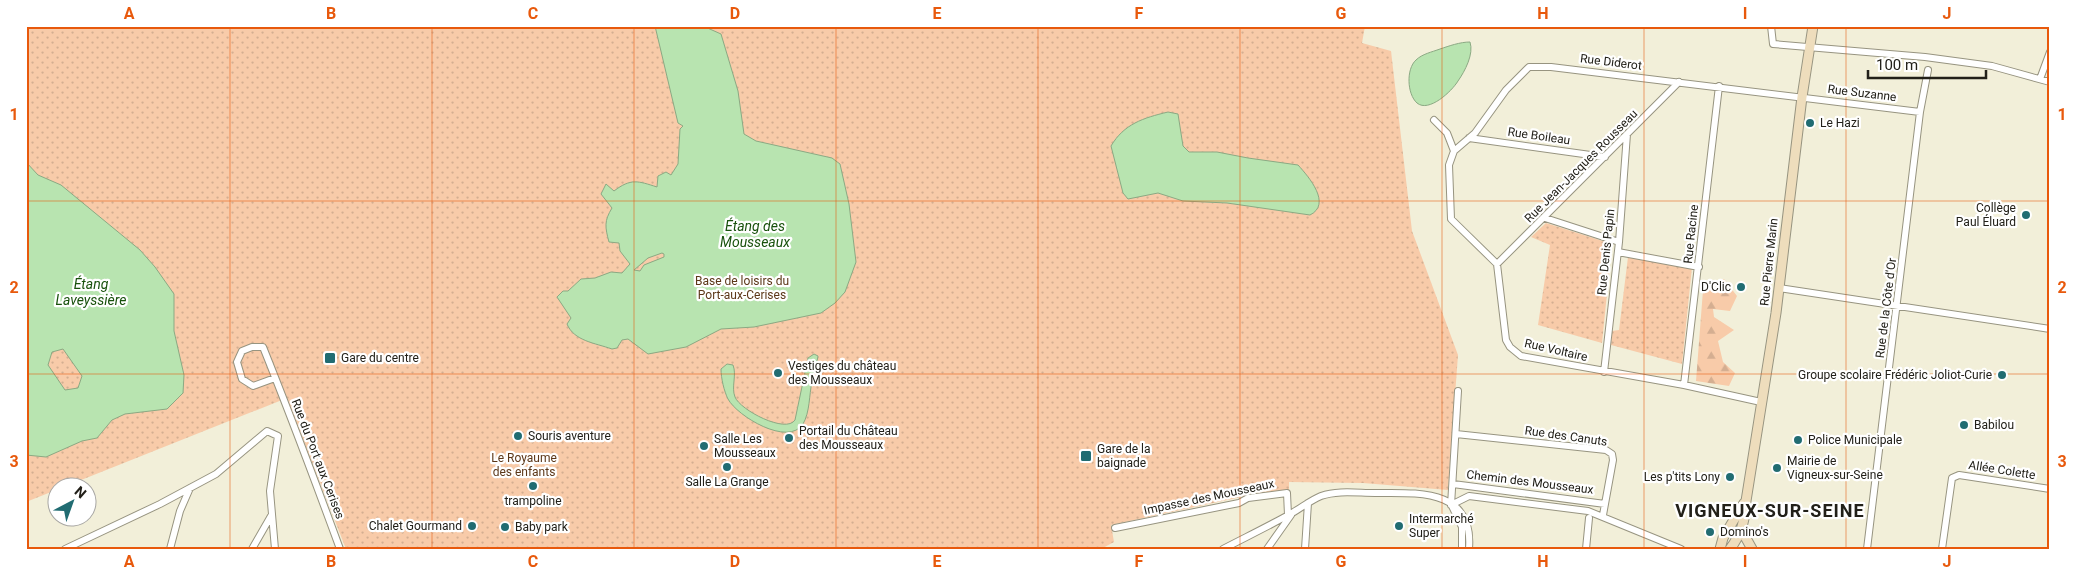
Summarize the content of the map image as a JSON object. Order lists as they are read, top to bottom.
{
  "streets": {
    "street": [
      "Rue Diderot",
      "Rue Suzanne",
      "Rue Boileau",
      "Rue Jean-Jacques Rousseau",
      "Rue Racine",
      "Rue Denis Papin",
      "Rue Pierre Marin",
      "Rue de la Côte d'Or",
      "Rue Voltaire",
      "Rue des Canuts",
      "Rue du Port aux Cerises",
      "Allée Colette",
      "Chemin des Mousseaux",
      "Impasse des Mousseaux"
    ]
  },
  "crossings": [
    ["Rue Diderot", "Rue Suzanne"],
    ["Rue Diderot", "Rue Boileau"],
    ["Rue Diderot", "Rue Jean-Jacques Rousseau"],
    ["Rue Diderot", "Rue Racine"],
    ["Rue Diderot", "Rue Pierre Marin"],
    ["Rue Suzanne", "Rue Pierre Marin"],
    ["Rue Suzanne", "Rue de la Côte d'Or"],
    ["Rue Boileau", "Rue Jean-Jacques Rousseau"],
    ["Rue Jean-Jacques Rousseau", "Rue Denis Papin"],
    ["Rue Jean-Jacques Rousseau", "Rue Voltaire"],
    ["Rue Racine", "Rue Voltaire"],
    ["Rue Denis Papin", "Rue Voltaire"],
    ["Rue Pierre Marin", "Rue Voltaire"],
    ["Rue des Canuts", "Chemin des Mousseaux"]
  ],
  "districts": ["VIGNEUX-SUR-SEINE"],
  "water": ["Étang des Mousseaux", "Étang Laveyssière"],
  "parks": ["Base de loisirs du Port-aux-Cerises", "Le Royaume des enfants"],
  "places": {
    "other": [
      "Le Hazi",
      "Collège Paul Éluard",
      "D'Clic",
      "Vestiges du château des Mousseaux",
      "Groupe scolaire Frédéric Joliot-Curie",
      "Babilou",
      "Souris aventure",
      "Portail du Château des Mousseaux",
      "Police Municipale",
      "Salle Les Mousseaux",
      "Salle La Grange",
      "Mairie de Vigneux-sur-Seine",
      "Les p'tits Lony",
      "trampoline",
      "Chalet Gourmand",
      "Intermarché Super",
      "Baby park",
      "Domino's"
    ],
    "transit": ["Gare du centre", "Gare de la baignade"]
  },
  "scale_bar": "100 m",
  "north": "top right",
  "grid": {
    "columns": [
      "A",
      "B",
      "C",
      "D",
      "E",
      "F",
      "G",
      "H",
      "I",
      "J"
    ],
    "rows": ["1", "2", "3"]
  }
}
